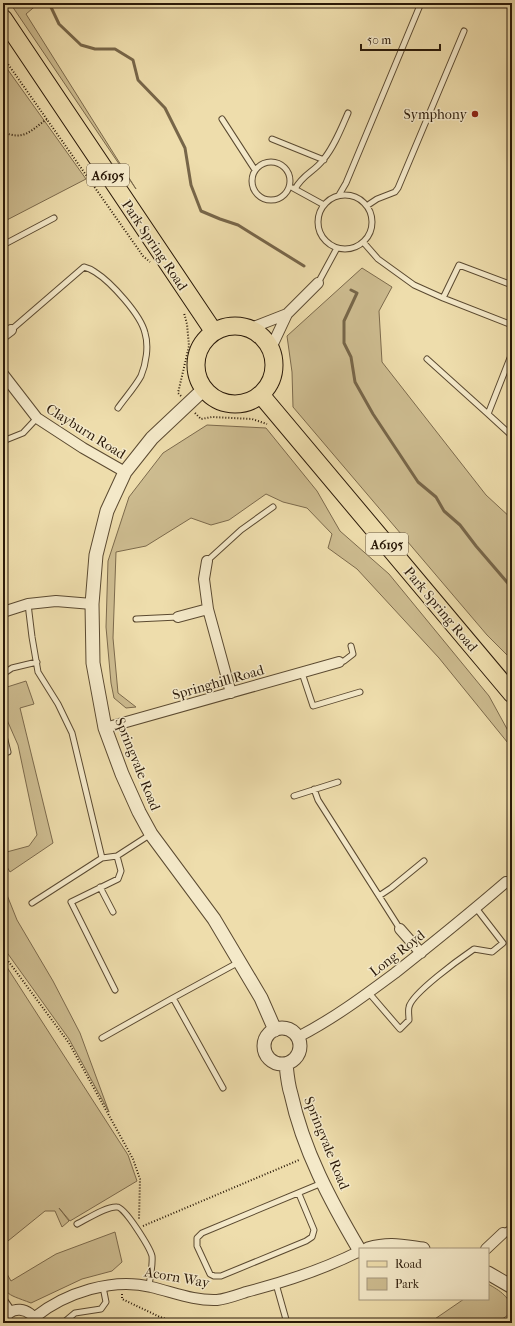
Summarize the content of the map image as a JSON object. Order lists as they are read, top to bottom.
{
  "streets": {
    "main road": ["A6195", "Park Spring Road"],
    "street": [
      "Clayburn Road",
      "Springhill Road",
      "Springvale Road",
      "Long Royd",
      "Acorn Way"
    ]
  },
  "crossings": [
    ["Park Spring Road", "Springvale Road"],
    ["Clayburn Road", "Springvale Road"],
    ["Springhill Road", "Springvale Road"],
    ["Springvale Road", "Long Royd"]
  ],
  "places": ["Symphony"],
  "legend": ["Road", "Park"],
  "scale_bar": "50 m"
}
